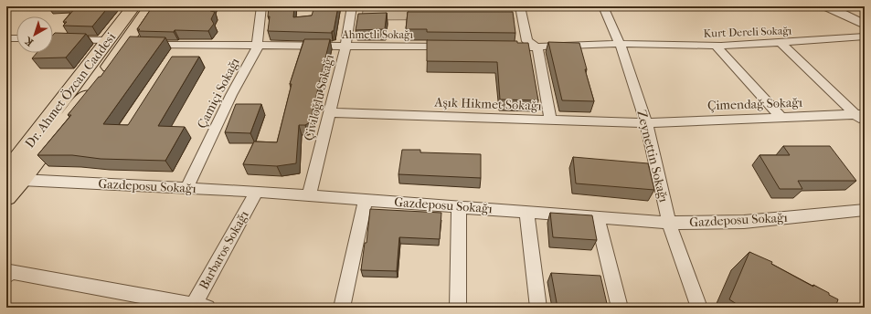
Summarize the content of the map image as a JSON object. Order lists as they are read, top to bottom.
{
  "streets": {
    "main road": ["Dr. Ahmet Özcan Caddesi"],
    "street": [
      "Kurt Dereli Sokağı",
      "Ahmetli Sokağı",
      "Çamiçi Sokağı",
      "Çiviloğlu Sokağı",
      "Aşık Hikmet Sokağı",
      "Çimendağ Sokağı",
      "Zeynettin Sokağı",
      "Gazdeposu Sokağı",
      "Barbaros Sokağı"
    ]
  },
  "crossings": [
    ["Kurt Dereli Sokağı", "Zeynettin Sokağı"],
    ["Ahmetli Sokağı", "Dr. Ahmet Özcan Caddesi"],
    ["Ahmetli Sokağı", "Çamiçi Sokağı"],
    ["Ahmetli Sokağı", "Çiviloğlu Sokağı"],
    ["Dr. Ahmet Özcan Caddesi", "Gazdeposu Sokağı"],
    ["Çamiçi Sokağı", "Gazdeposu Sokağı"],
    ["Çiviloğlu Sokağı", "Aşık Hikmet Sokağı"],
    ["Çiviloğlu Sokağı", "Gazdeposu Sokağı"],
    ["Aşık Hikmet Sokağı", "Çimendağ Sokağı"],
    ["Aşık Hikmet Sokağı", "Zeynettin Sokağı"],
    ["Çimendağ Sokağı", "Zeynettin Sokağı"],
    ["Zeynettin Sokağı", "Gazdeposu Sokağı"],
    ["Gazdeposu Sokağı", "Barbaros Sokağı"]
  ],
  "north": "bottom left"
}
